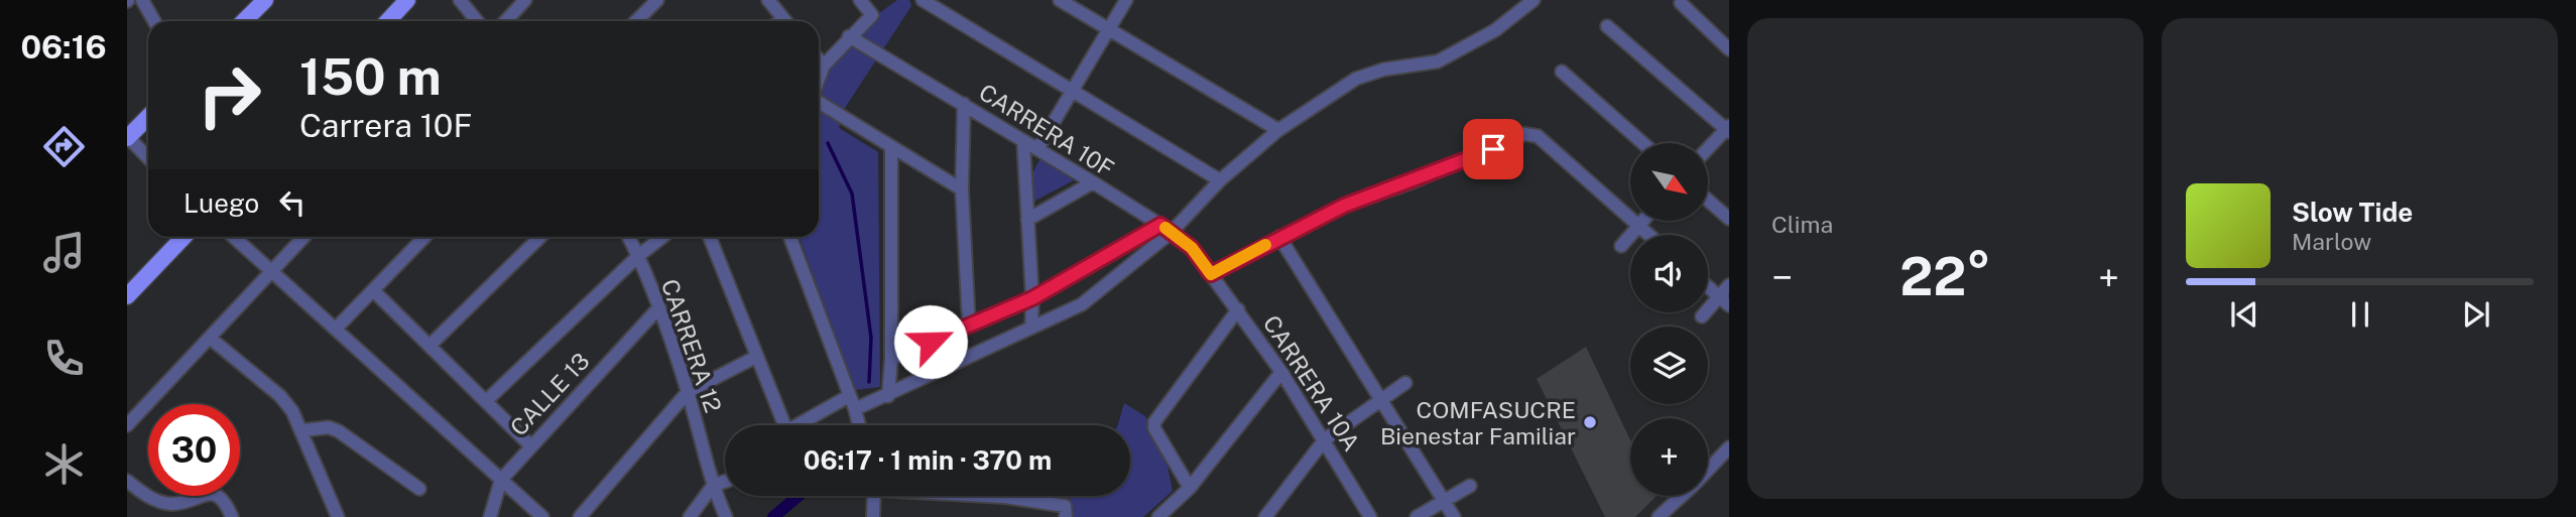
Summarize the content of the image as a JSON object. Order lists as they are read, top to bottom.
{
  "streets": {
    "street": [
      "CARRERA 10F",
      "CARRERA 12",
      "CARRERA 10A",
      "CALLE 13"
    ]
  },
  "crossings": [
    ["CARRERA 10F", "CARRERA 10A"],
    ["CARRERA 12", "CALLE 13"]
  ],
  "places": ["COMFASUCRE Bienestar Familiar"],
  "north": "bottom right",
  "page": {
    "tabs": "06:16",
    "tile": "Clima",
    "turn": ["150 m", "Carrera 10F"],
    "map_buttons": "+",
    "then": "Luego",
    "song": ["Slow Tide", "Marlow"],
    "heat": ["−", "22°", "+"],
    "limit": "30",
    "trip": "06:17 · 1 min · 370 m"
  }
}
